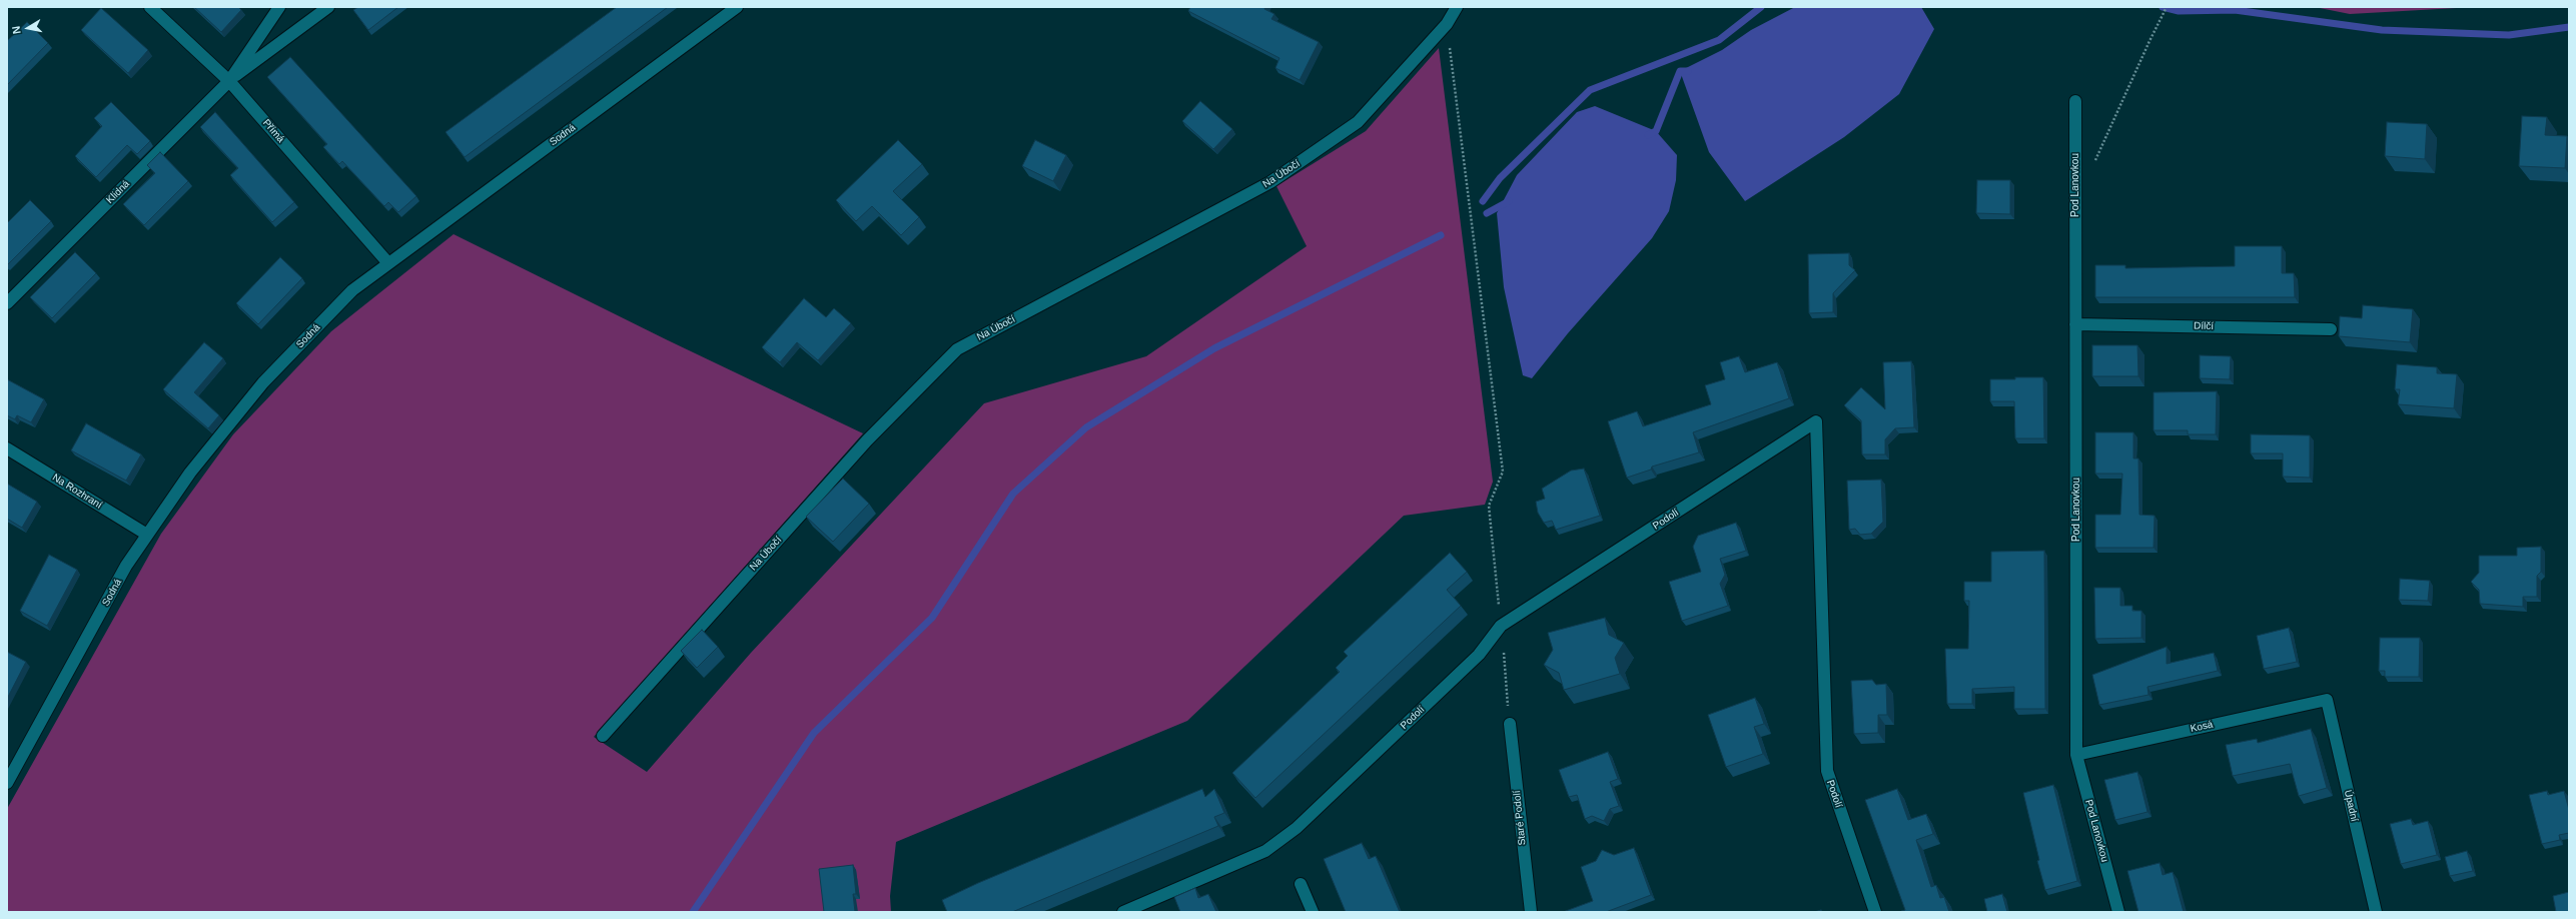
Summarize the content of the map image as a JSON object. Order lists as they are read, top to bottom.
{
  "streets": {
    "street": [
      "Přímá",
      "Sodná",
      "Na Úbočí",
      "Pod Lanovkou",
      "Klidná",
      "Dílčí",
      "Na Rozhraní",
      "Podolí",
      "Kosá",
      "Úpadní",
      "Staré Podolí"
    ]
  },
  "crossings": [
    ["Přímá", "Sodná"],
    ["Přímá", "Klidná"],
    ["Sodná", "Na Rozhraní"],
    ["Pod Lanovkou", "Dílčí"],
    ["Pod Lanovkou", "Kosá"],
    ["Kosá", "Úpadní"]
  ],
  "north": "left"
}
